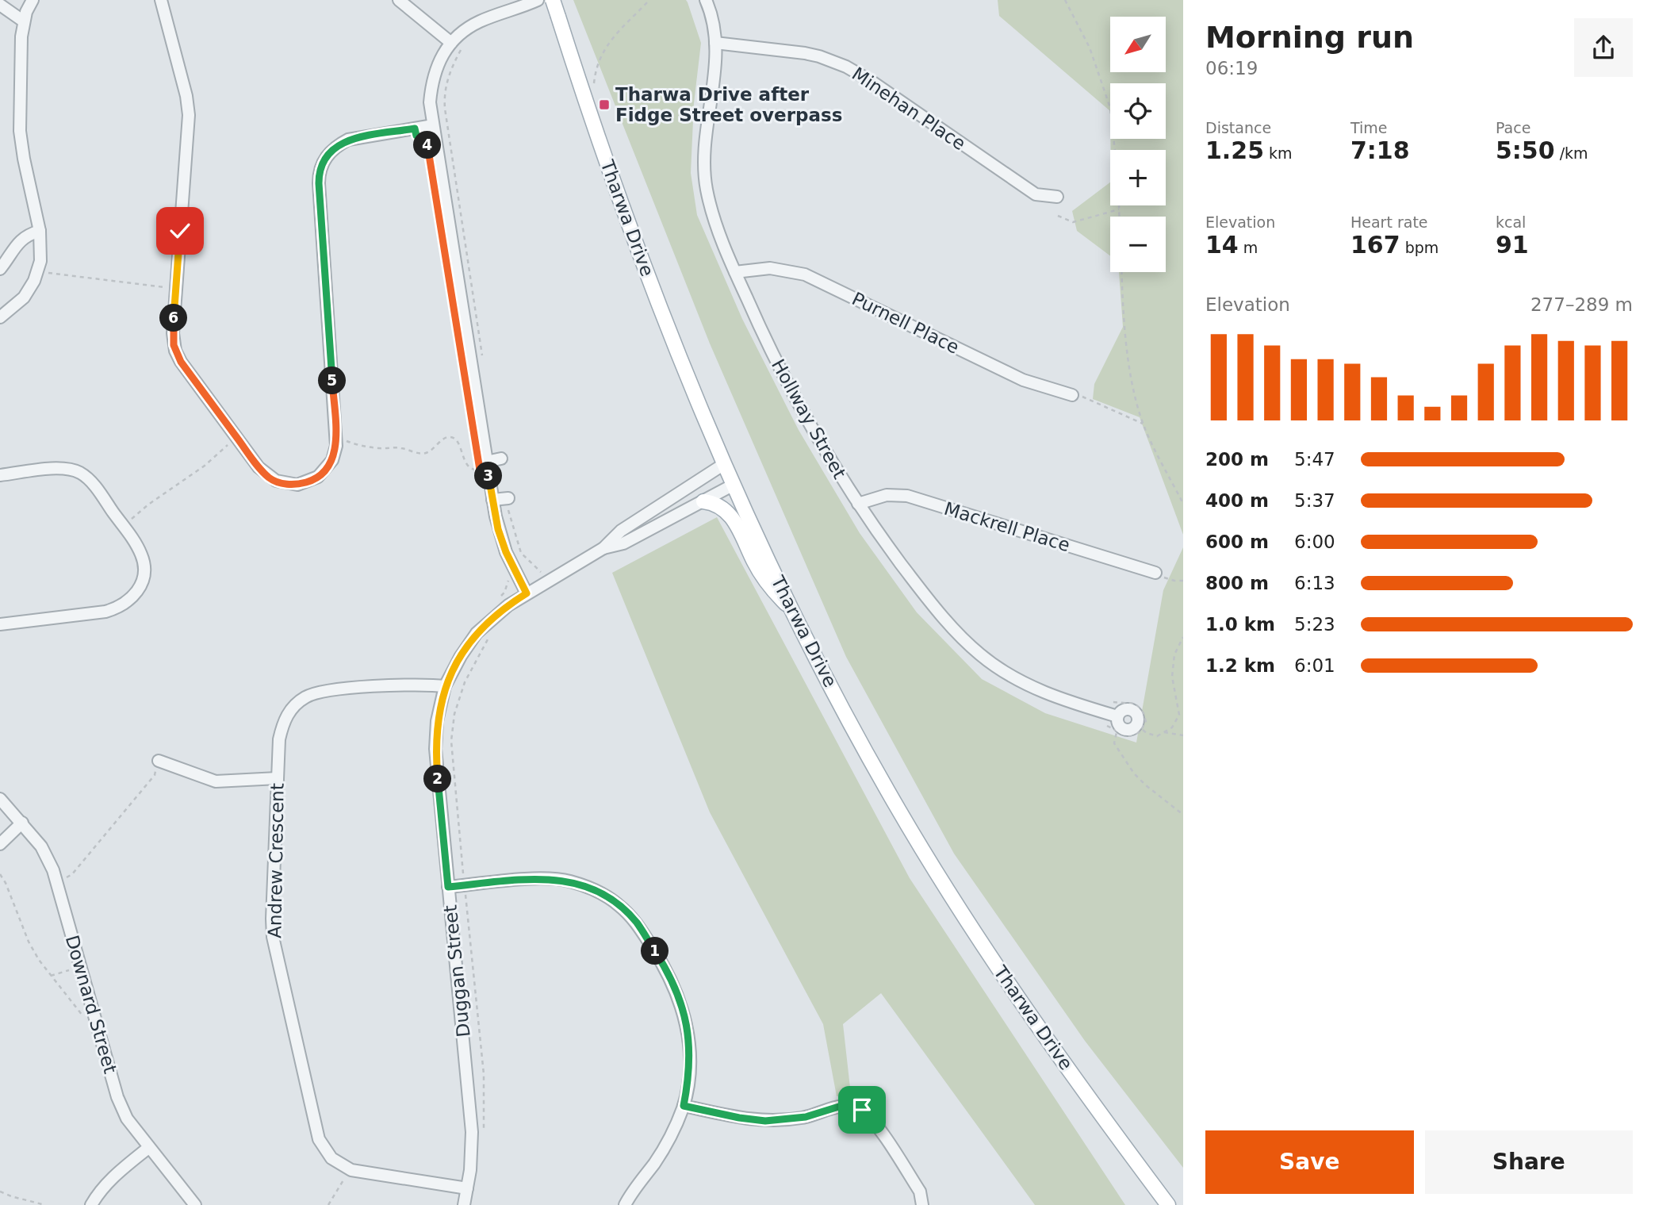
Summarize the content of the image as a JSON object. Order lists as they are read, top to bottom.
{
  "streets": {
    "main road": ["Tharwa Drive"],
    "street": [
      "Minehan Place",
      "Purnell Place",
      "Hollway Street",
      "Mackrell Place",
      "Andrew Crescent",
      "Duggan Street",
      "Downard Street"
    ]
  },
  "crossings": [
    ["Minehan Place", "Hollway Street"],
    ["Tharwa Drive", "Duggan Street"],
    ["Purnell Place", "Hollway Street"],
    ["Hollway Street", "Mackrell Place"],
    ["Andrew Crescent", "Duggan Street"]
  ],
  "places": {
    "transit": ["Tharwa Drive after Fidge Street overpass"]
  },
  "north": "bottom left",
  "page": {
    "heading": ["Morning run", "06:19"],
    "map_buttons": ["+", "−"],
    "stats": [
      ["Distance", "1.25 km"],
      ["Time", "7:18"],
      ["Pace", "5:50 /km"],
      ["Elevation", "14 m"],
      ["Heart rate", "167 bpm"],
      ["kcal", "91"]
    ],
    "pins": [
      "4",
      "6",
      "5",
      "3",
      "2",
      "1"
    ],
    "chart": ["Elevation", "277–289 m"],
    "list": [
      {
        "name": "200 m",
        "note": "5:47"
      },
      {
        "name": "400 m",
        "note": "5:37"
      },
      {
        "name": "600 m",
        "note": "6:00"
      },
      {
        "name": "800 m",
        "note": "6:13"
      },
      {
        "name": "1.0 km",
        "note": "5:23"
      },
      {
        "name": "1.2 km",
        "note": "6:01"
      }
    ],
    "buttons": ["Save", "Share"]
  }
}
